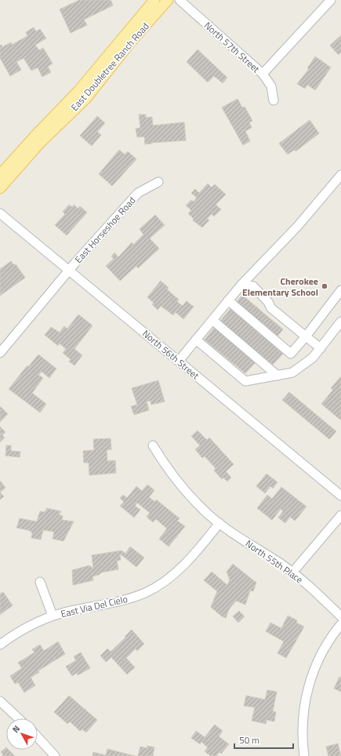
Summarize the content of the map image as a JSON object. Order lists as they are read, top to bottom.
{
  "streets": {
    "main road": ["East Doubletree Ranch Road"],
    "street": [
      "North 57th Street",
      "East Horseshoe Road",
      "North 56th Street",
      "North 55th Place",
      "East Via Del Cielo"
    ]
  },
  "crossings": [
    ["East Horseshoe Road", "North 56th Street"],
    ["North 55th Place", "East Via Del Cielo"]
  ],
  "places": ["Cherokee Elementary School"],
  "scale_bar": "50 m",
  "north": "top left"
}
